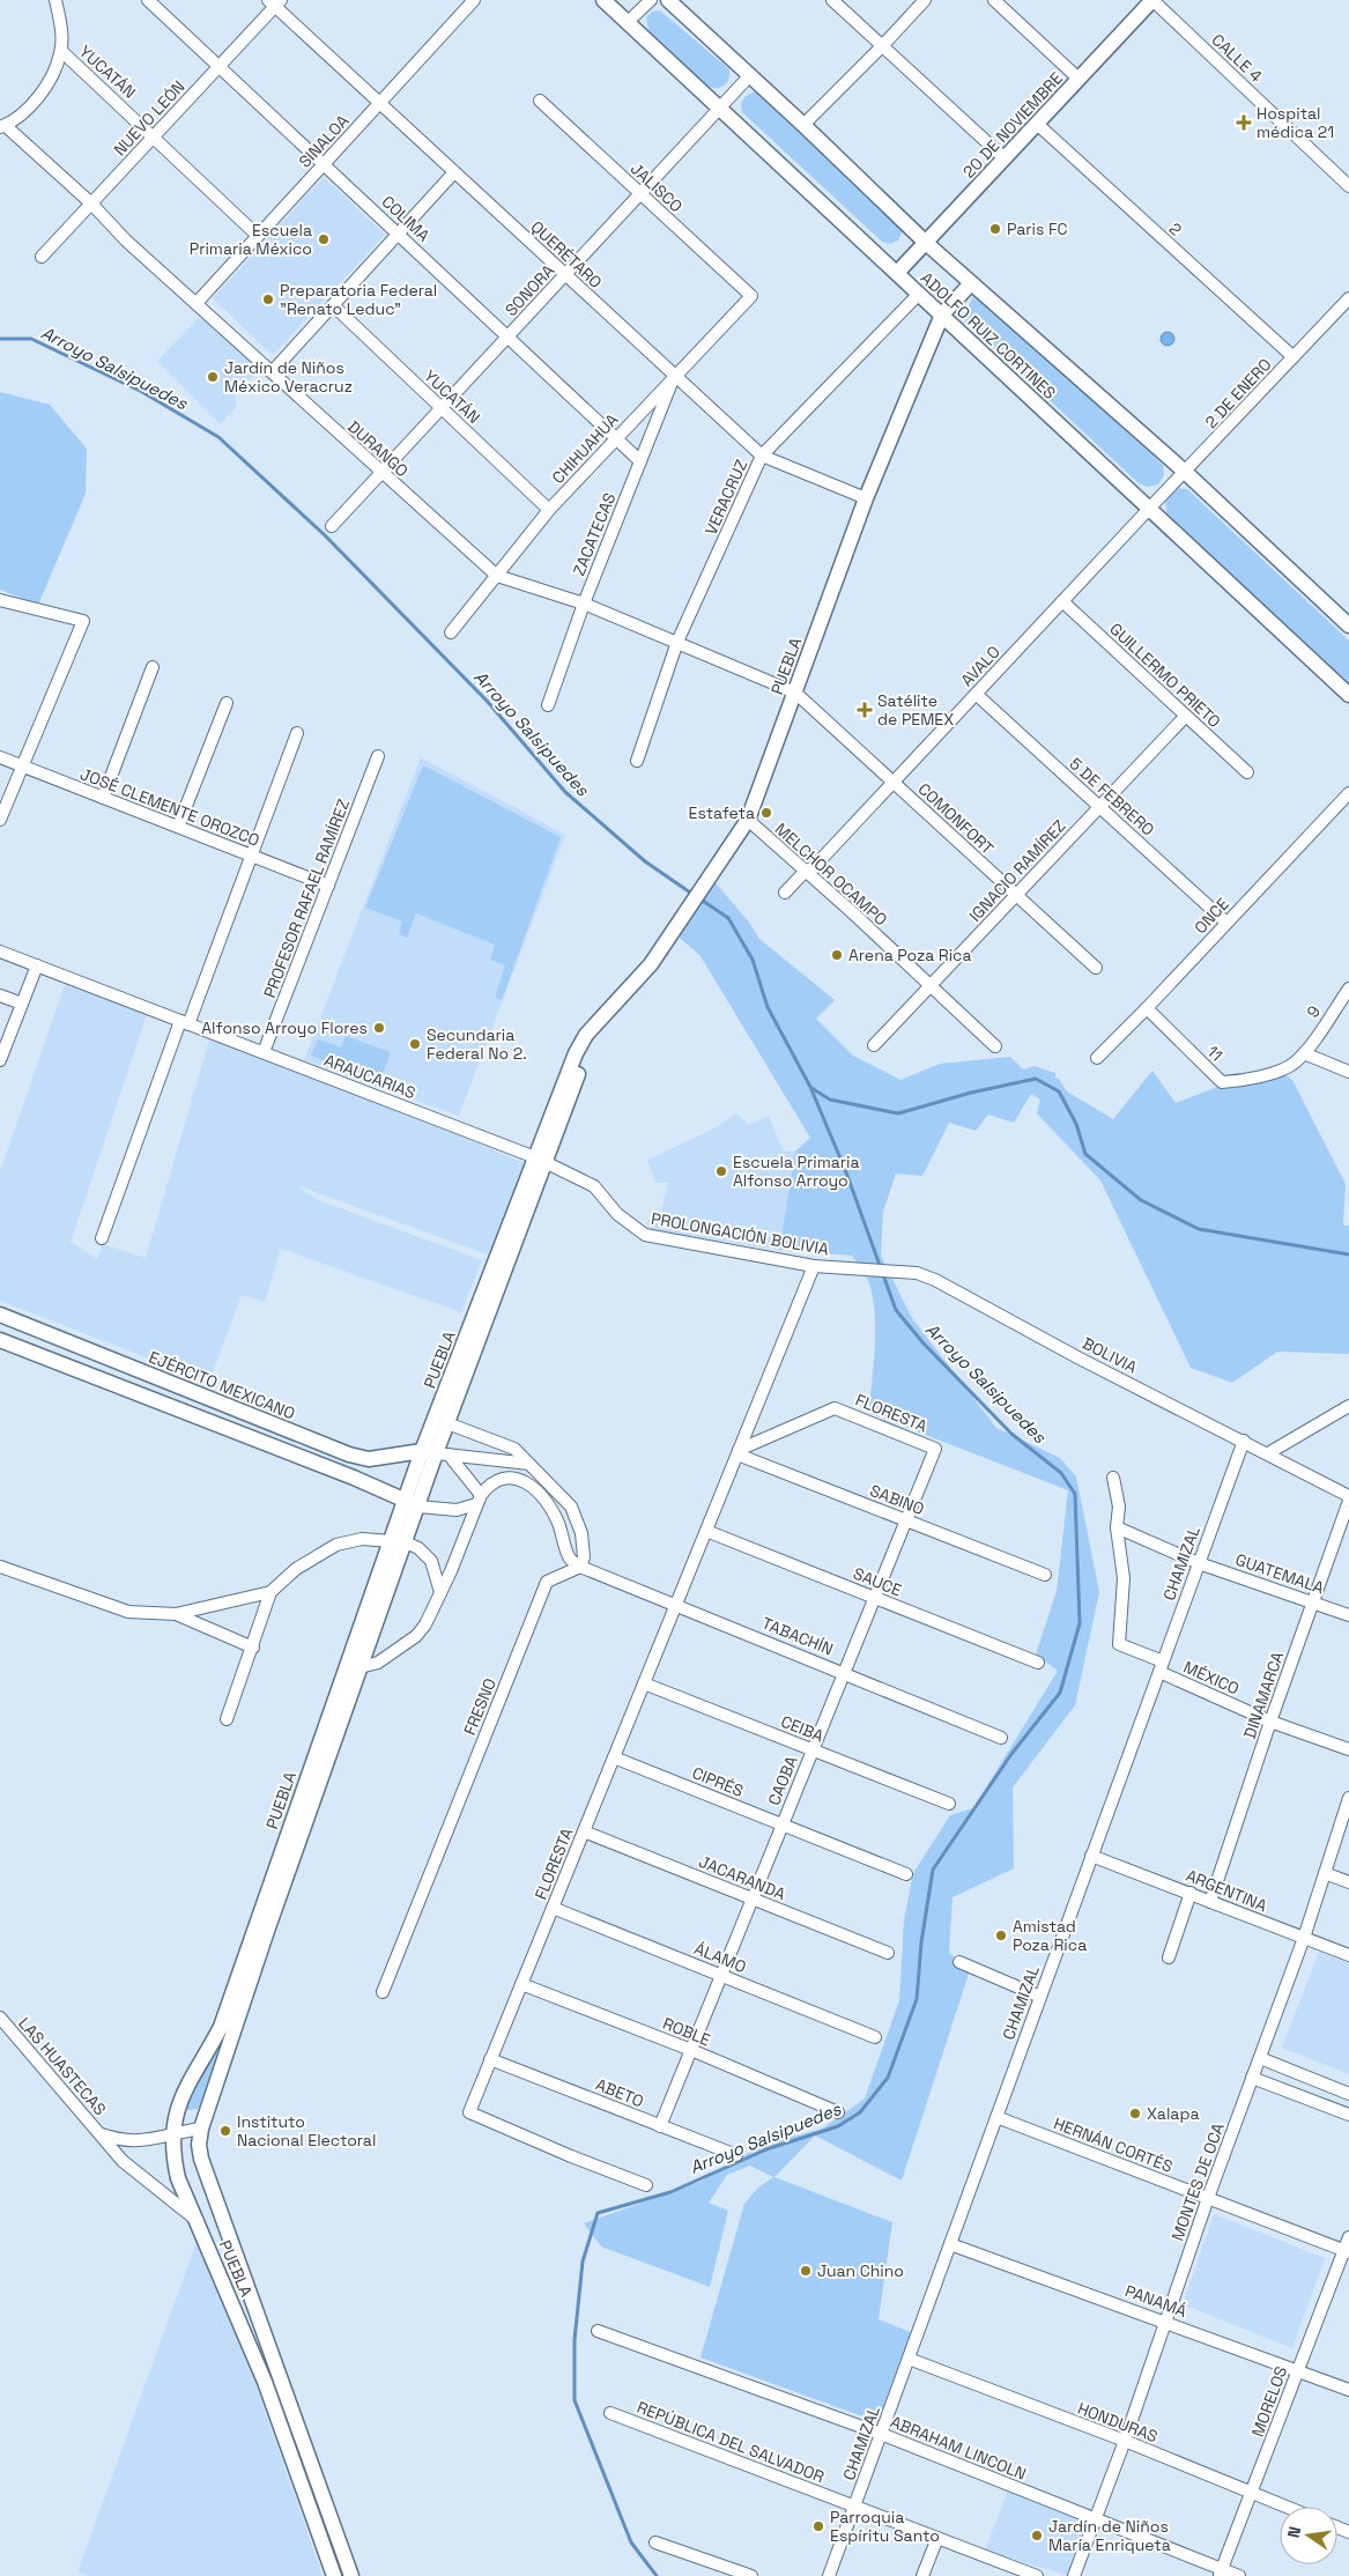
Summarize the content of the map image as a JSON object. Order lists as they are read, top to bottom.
{
  "streets": {
    "main road": [
      "20 DE NOVIEMBRE",
      "ADOLFO RUIZ CORTINES",
      "PUEBLA",
      "EJÉRCITO MEXICANO"
    ],
    "street": [
      "CALLE 4",
      "YUCATÁN",
      "NUEVO LEÓN",
      "SINALOA",
      "JALISCO",
      "COLIMA",
      "2",
      "QUERÉTARO",
      "SONORA",
      "2 DE ENERO",
      "DURANGO",
      "CHIHUAHUA",
      "VERACRUZ",
      "ZACATECAS",
      "AVALO",
      "GUILLERMO PRIETO",
      "5 DE FEBRERO",
      "JOSÉ CLEMENTE OROZCO",
      "COMONFORT",
      "IGNACIO RAMÍREZ",
      "MELCHOR OCAMPO",
      "PROFESOR RAFAEL RAMÍREZ",
      "ONCE",
      "9",
      "11",
      "ARAUCARIAS",
      "PROLONGACIÓN BOLIVIA",
      "BOLIVIA",
      "FLORESTA",
      "SABINO",
      "CHAMIZAL",
      "GUATEMALA",
      "SAUCE",
      "TABACHÍN",
      "MÉXICO",
      "DINAMARCA",
      "FRESNO",
      "CEIBA",
      "CAOBA",
      "CIPRÉS",
      "JACARANDA",
      "ARGENTINA",
      "ÁLAMO",
      "ROBLE",
      "LAS HUASTECAS",
      "ABETO",
      "HERNÁN CORTÉS",
      "MONTES DE OCA",
      "PANAMÁ",
      "MORELOS",
      "HONDURAS",
      "REPÚBLICA DEL SALVADOR",
      "ABRAHAM LINCOLN"
    ]
  },
  "crossings": [
    ["CALLE 4", "20 DE NOVIEMBRE"],
    ["YUCATÁN", "NUEVO LEÓN"],
    ["YUCATÁN", "SINALOA"],
    ["YUCATÁN", "SONORA"],
    ["YUCATÁN", "CHIHUAHUA"],
    ["NUEVO LEÓN", "COLIMA"],
    ["NUEVO LEÓN", "QUERÉTARO"],
    ["NUEVO LEÓN", "DURANGO"],
    ["20 DE NOVIEMBRE", "2"],
    ["20 DE NOVIEMBRE", "ADOLFO RUIZ CORTINES"],
    ["SINALOA", "COLIMA"],
    ["SINALOA", "QUERÉTARO"],
    ["SINALOA", "DURANGO"],
    ["JALISCO", "SONORA"],
    ["JALISCO", "CHIHUAHUA"],
    ["COLIMA", "SONORA"],
    ["COLIMA", "CHIHUAHUA"],
    ["COLIMA", "ZACATECAS"],
    ["2", "2 DE ENERO"],
    ["QUERÉTARO", "SONORA"],
    ["QUERÉTARO", "CHIHUAHUA"],
    ["QUERÉTARO", "VERACRUZ"],
    ["QUERÉTARO", "ZACATECAS"],
    ["QUERÉTARO", "PUEBLA"],
    ["SONORA", "ADOLFO RUIZ CORTINES"],
    ["SONORA", "DURANGO"],
    ["ADOLFO RUIZ CORTINES", "2 DE ENERO"],
    ["ADOLFO RUIZ CORTINES", "VERACRUZ"],
    ["ADOLFO RUIZ CORTINES", "PUEBLA"],
    ["ADOLFO RUIZ CORTINES", "AVALO"],
    ["2 DE ENERO", "AVALO"],
    ["DURANGO", "CHIHUAHUA"],
    ["DURANGO", "VERACRUZ"],
    ["DURANGO", "ZACATECAS"],
    ["DURANGO", "PUEBLA"],
    ["DURANGO", "COMONFORT"],
    ["CHIHUAHUA", "ZACATECAS"],
    ["PUEBLA", "COMONFORT"],
    ["PUEBLA", "MELCHOR OCAMPO"],
    ["PUEBLA", "ARAUCARIAS"],
    ["PUEBLA", "PROLONGACIÓN BOLIVIA"],
    ["PUEBLA", "EJÉRCITO MEXICANO"],
    ["PUEBLA", "LAS HUASTECAS"],
    ["AVALO", "GUILLERMO PRIETO"],
    ["AVALO", "5 DE FEBRERO"],
    ["AVALO", "COMONFORT"],
    ["AVALO", "MELCHOR OCAMPO"],
    ["GUILLERMO PRIETO", "IGNACIO RAMÍREZ"],
    ["5 DE FEBRERO", "IGNACIO RAMÍREZ"],
    ["5 DE FEBRERO", "ONCE"],
    ["JOSÉ CLEMENTE OROZCO", "PROFESOR RAFAEL RAMÍREZ"],
    ["COMONFORT", "IGNACIO RAMÍREZ"],
    ["IGNACIO RAMÍREZ", "MELCHOR OCAMPO"],
    ["PROFESOR RAFAEL RAMÍREZ", "ARAUCARIAS"],
    ["ONCE", "11"],
    ["9", "11"],
    ["ARAUCARIAS", "PROLONGACIÓN BOLIVIA"],
    ["PROLONGACIÓN BOLIVIA", "BOLIVIA"],
    ["PROLONGACIÓN BOLIVIA", "FLORESTA"],
    ["BOLIVIA", "CHAMIZAL"],
    ["BOLIVIA", "DINAMARCA"],
    ["FLORESTA", "SABINO"],
    ["FLORESTA", "SAUCE"],
    ["FLORESTA", "TABACHÍN"],
    ["FLORESTA", "CEIBA"],
    ["FLORESTA", "CAOBA"],
    ["FLORESTA", "CIPRÉS"],
    ["FLORESTA", "JACARANDA"],
    ["FLORESTA", "ÁLAMO"],
    ["FLORESTA", "ROBLE"],
    ["FLORESTA", "ABETO"],
    ["SABINO", "CAOBA"],
    ["CHAMIZAL", "GUATEMALA"],
    ["CHAMIZAL", "MÉXICO"],
    ["CHAMIZAL", "ARGENTINA"],
    ["CHAMIZAL", "HERNÁN CORTÉS"],
    ["CHAMIZAL", "PANAMÁ"],
    ["CHAMIZAL", "HONDURAS"],
    ["CHAMIZAL", "REPÚBLICA DEL SALVADOR"],
    ["CHAMIZAL", "ABRAHAM LINCOLN"],
    ["GUATEMALA", "DINAMARCA"],
    ["SAUCE", "CAOBA"],
    ["TABACHÍN", "FRESNO"],
    ["TABACHÍN", "CAOBA"],
    ["MÉXICO", "DINAMARCA"],
    ["DINAMARCA", "ARGENTINA"],
    ["CEIBA", "CAOBA"],
    ["CAOBA", "CIPRÉS"],
    ["CAOBA", "JACARANDA"],
    ["CAOBA", "ÁLAMO"],
    ["CAOBA", "ROBLE"],
    ["CAOBA", "ABETO"],
    ["ARGENTINA", "MONTES DE OCA"],
    ["HERNÁN CORTÉS", "MONTES DE OCA"],
    ["HERNÁN CORTÉS", "MORELOS"],
    ["MONTES DE OCA", "PANAMÁ"],
    ["MONTES DE OCA", "HONDURAS"],
    ["MONTES DE OCA", "ABRAHAM LINCOLN"],
    ["PANAMÁ", "MORELOS"],
    ["MORELOS", "HONDURAS"],
    ["MORELOS", "ABRAHAM LINCOLN"]
  ],
  "water": ["Arroyo Salsipuedes"],
  "places": {
    "health": ["Hospital médica 21", "Satélite de PEMEX"],
    "other": [
      "Paris FC",
      "Escuela Primaria México",
      "Preparatoria Federal \"Renato Leduc\"",
      "Jardín de Niños México Veracruz",
      "Estafeta",
      "Arena Poza Rica",
      "Alfonso Arroyo Flores",
      "Secundaria Federal No 2.",
      "Escuela Primaria Alfonso Arroyo",
      "Amistad Poza Rica",
      "Xalapa",
      "Instituto Nacional Electoral",
      "Juan Chino",
      "Parroquia Espíritu Santo",
      "Jardín de Niños María Enriqueta"
    ]
  },
  "north": "left"
}
